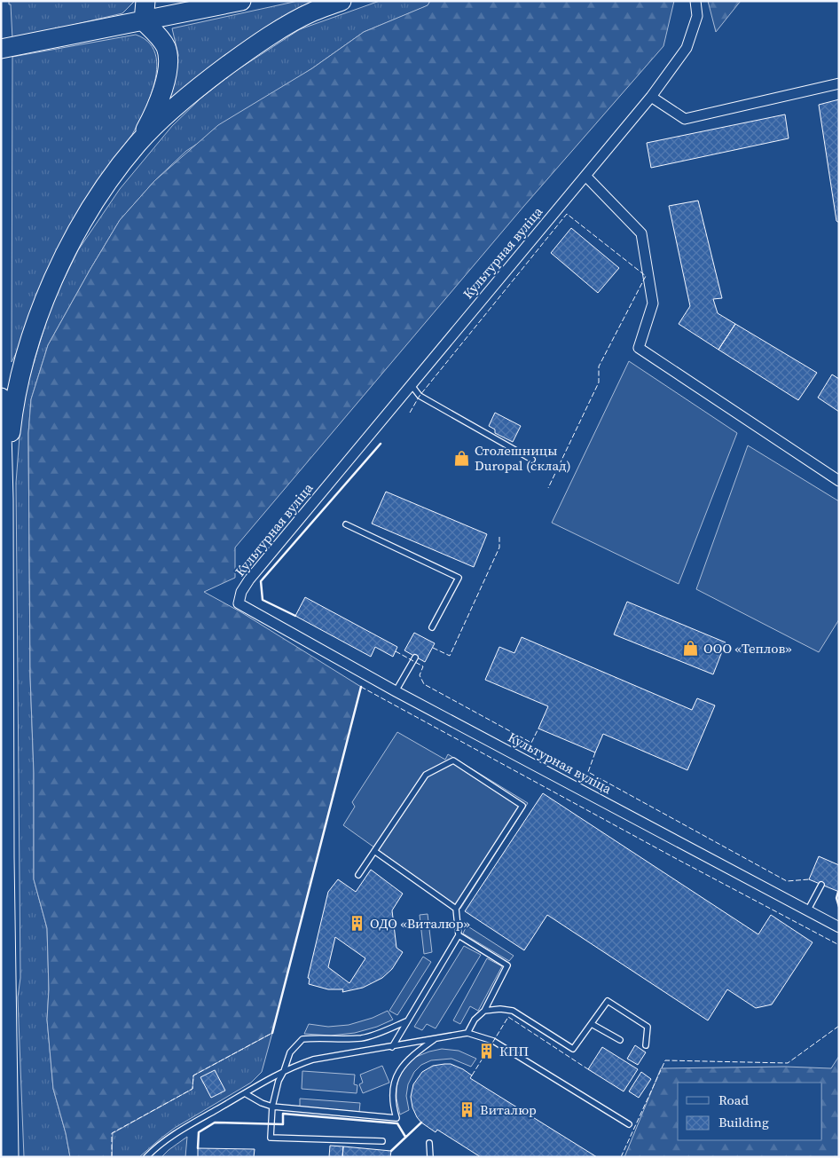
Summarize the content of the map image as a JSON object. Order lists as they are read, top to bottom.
{
  "streets": {
    "street": ["Культурная вуліца"]
  },
  "places": {
    "shop": ["Столешницы Duropal (склад)", "ООО «Теплов»"],
    "building": ["ОДО «Виталюр»", "КПП", "Виталюр"]
  },
  "legend": ["Road", "Building"]
}
